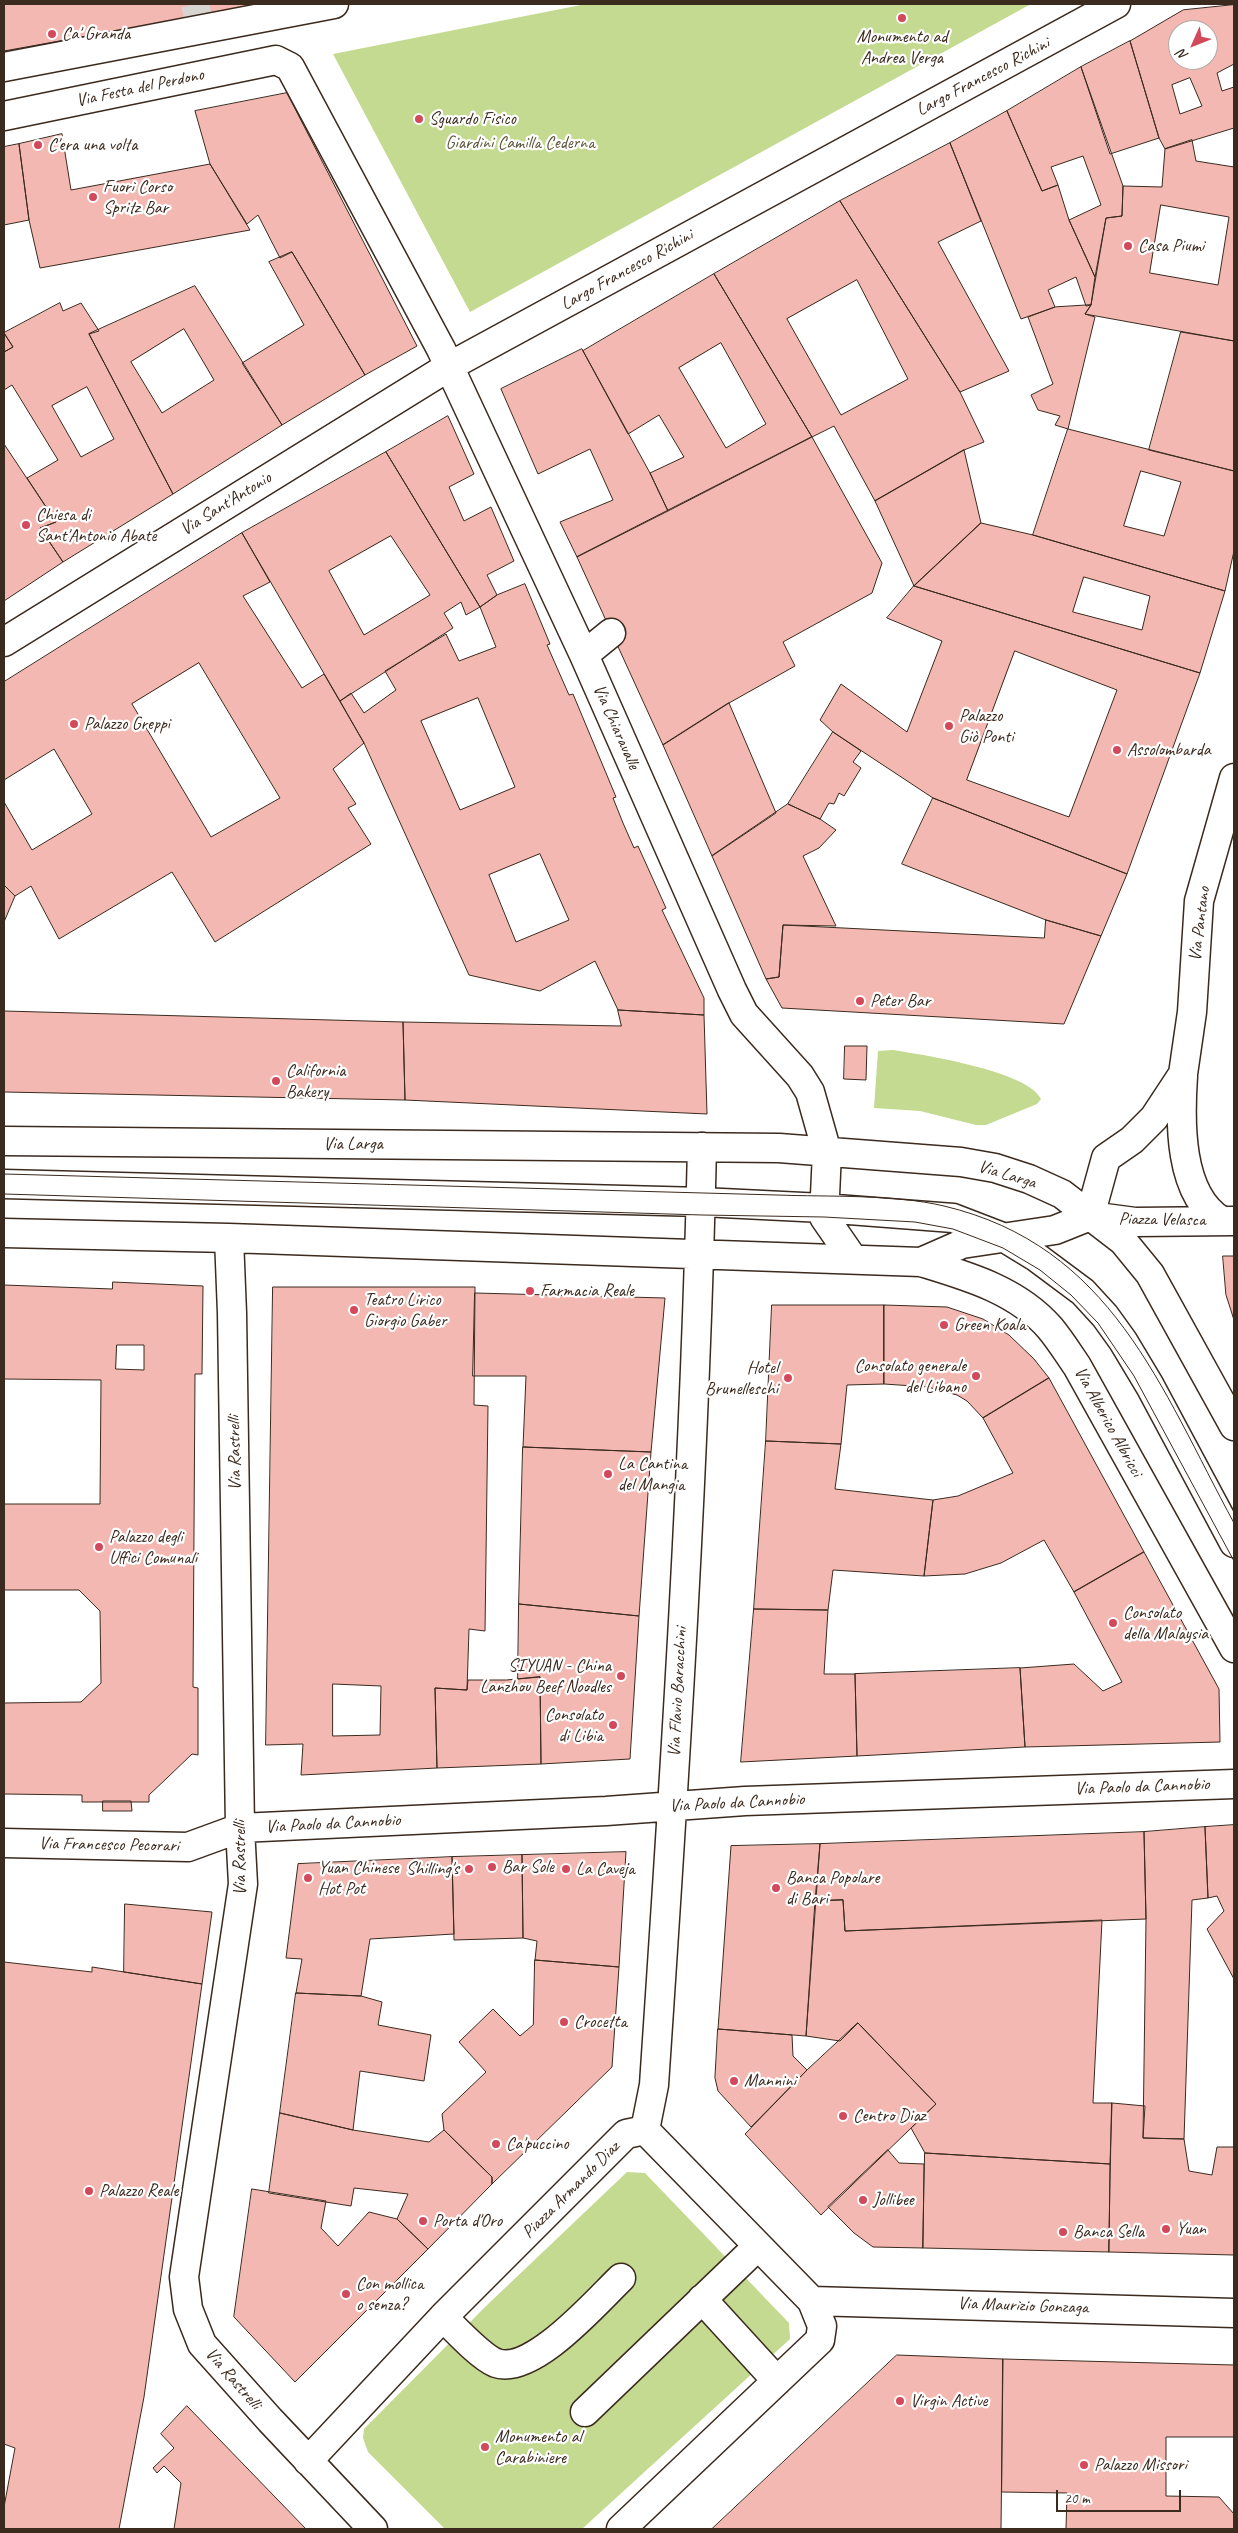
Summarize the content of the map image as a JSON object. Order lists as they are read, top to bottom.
{
  "streets": {
    "street": [
      "Largo Francesco Richini",
      "Via Festa del Perdono",
      "Via Sant'Antonio",
      "Via Chiaravalle",
      "Via Pantano",
      "Via Larga",
      "Piazza Velasca",
      "Via Alberico Albricci",
      "Via Rastrelli",
      "Via Flavio Baracchini",
      "Via Paolo da Cannobio",
      "Via Francesco Pecorari",
      "Piazza Armando Diaz",
      "Via Maurizio Gonzaga"
    ]
  },
  "crossings": [
    ["Largo Francesco Richini", "Via Festa del Perdono"],
    ["Largo Francesco Richini", "Via Sant'Antonio"],
    ["Largo Francesco Richini", "Via Chiaravalle"],
    ["Via Festa del Perdono", "Via Sant'Antonio"],
    ["Via Festa del Perdono", "Via Chiaravalle"],
    ["Via Sant'Antonio", "Via Chiaravalle"],
    ["Via Chiaravalle", "Via Larga"],
    ["Via Pantano", "Via Larga"],
    ["Via Pantano", "Piazza Velasca"],
    ["Via Larga", "Piazza Velasca"],
    ["Via Rastrelli", "Via Paolo da Cannobio"],
    ["Via Rastrelli", "Via Francesco Pecorari"],
    ["Via Rastrelli", "Piazza Armando Diaz"],
    ["Via Flavio Baracchini", "Via Paolo da Cannobio"],
    ["Via Flavio Baracchini", "Piazza Armando Diaz"],
    ["Via Paolo da Cannobio", "Via Francesco Pecorari"]
  ],
  "parks": ["Giardini Camilla Cederna"],
  "places": [
    "Monumento ad Andrea Verga",
    "Ca' Granda",
    "Sguardo Fisico",
    "C'era una volta",
    "Fuori Corso Spritz Bar",
    "Casa Piumi",
    "Chiesa di Sant'Antonio Abate",
    "Palazzo Greppi",
    "Palazzo Giò Ponti",
    "Assolombarda",
    "Peter Bar",
    "California Bakery",
    "Farmacia Reale",
    "Teatro Lirico Giorgio Gaber",
    "Green Koala",
    "Consolato generale del Libano",
    "Hotel Brunelleschi",
    "La Cantina del Mangia",
    "Palazzo degli Uffici Comunali",
    "Consolato della Malaysia",
    "SIYUAN - China Lanzhou Beef Noodles",
    "Consolato di Libia",
    "Bar Sole",
    "Shilling's",
    "La Caveja",
    "Yuan Chinese Hot Pot",
    "Banca Popolare di Bari",
    "Crocetta",
    "Mannini",
    "Centro Diaz",
    "Ca'puccino",
    "Palazzo Reale",
    "Jollibee",
    "Porta d'Oro",
    "Yuan",
    "Banca Sella",
    "Con mollica o senza?",
    "Virgin Active",
    "Monumento al Carabiniere",
    "Palazzo Missori"
  ],
  "scale_bar": "20 m",
  "north": "bottom left"
}
